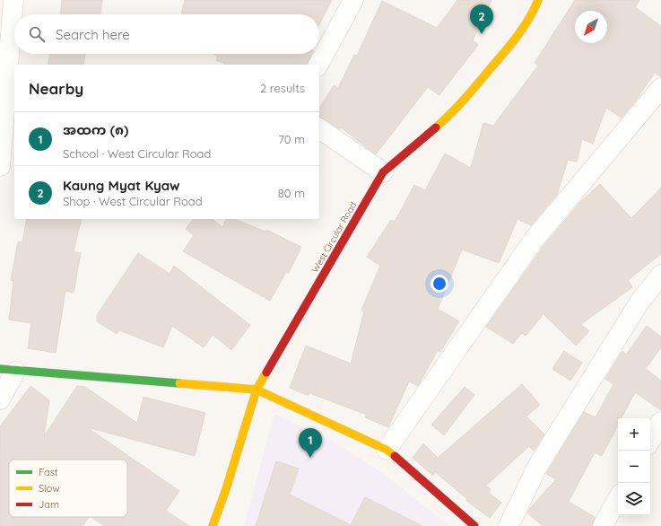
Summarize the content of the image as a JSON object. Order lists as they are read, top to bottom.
{
  "streets": {
    "street": ["West Circular Road"]
  },
  "legend": ["Fast", "Slow", "Jam"],
  "north": "bottom left",
  "page": {
    "pins": ["2", "1"],
    "search": "Search here",
    "heading": ["Nearby", "2 results"],
    "list": [
      {
        "mark": "1",
        "name": "အထက (၈)",
        "note": "School · West Circular Road",
        "value": "70 m"
      },
      {
        "mark": "2",
        "name": "Kaung Myat Kyaw",
        "note": "Shop · West Circular Road",
        "value": "80 m"
      }
    ],
    "map_buttons": ["+", "−"]
  }
}
